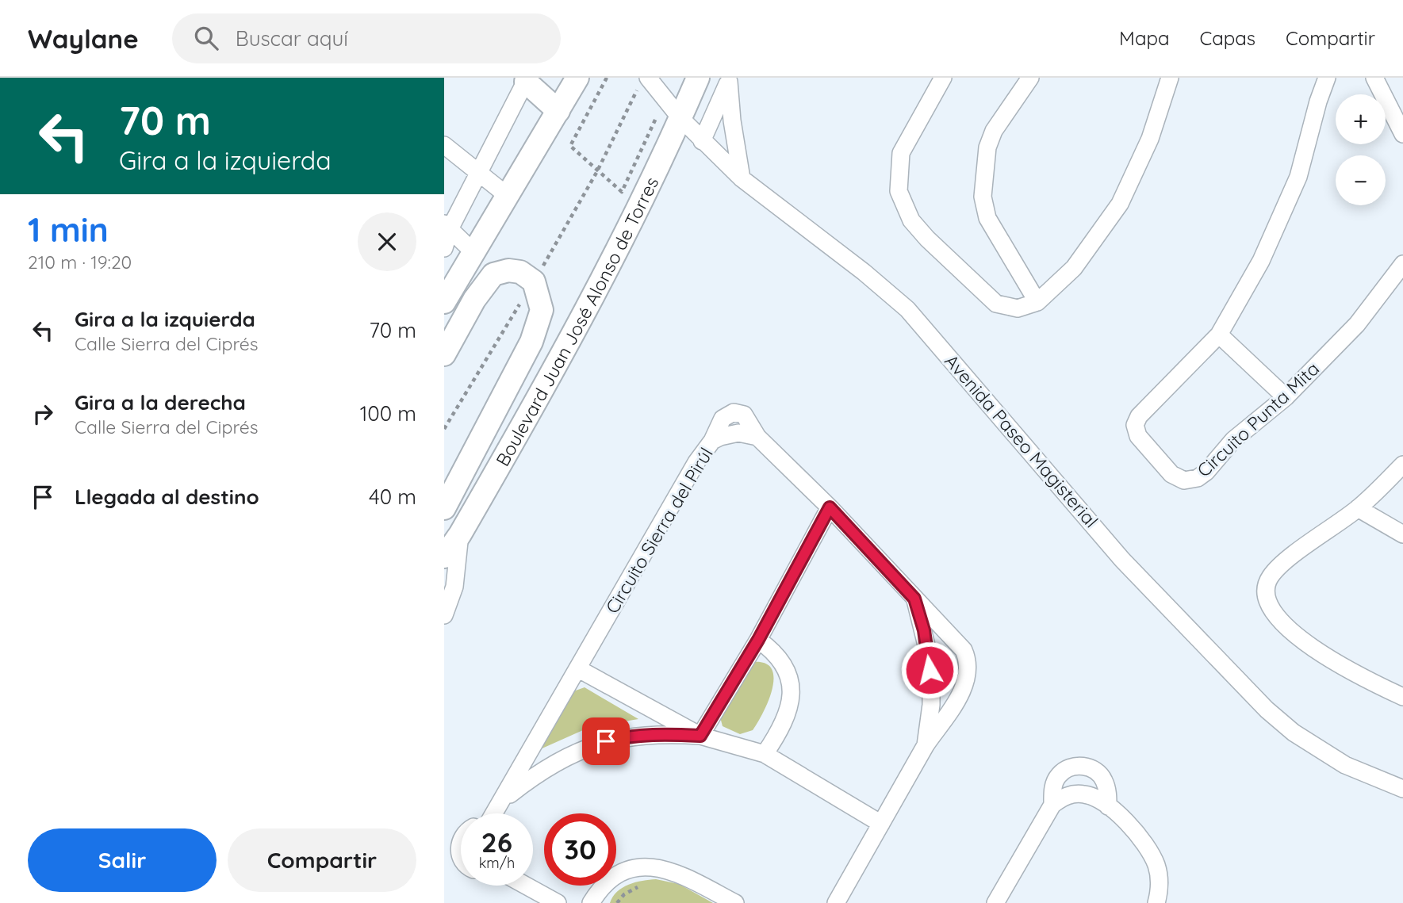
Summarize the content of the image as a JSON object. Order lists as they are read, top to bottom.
{
  "streets": {
    "main road": ["Boulevard Juan José Alonso de Torres"],
    "street": ["Circuito Punta Mita", "Avenida Paseo Magisterial", "Circuito Sierra del Pirúl"]
  },
  "crossings": [
    ["Boulevard Juan José Alonso de Torres", "Avenida Paseo Magisterial"]
  ],
  "page": {
    "header": "Waylane",
    "search": "Buscar aquí",
    "nav": ["Mapa", "Capas", "Compartir"],
    "turn": ["70 m", "Gira a la izquierda"],
    "map_buttons": ["+", "−"],
    "heading": ["1 min", "210 m · 19:20"],
    "list": [
      {
        "name": "Gira a la izquierda",
        "note": "Calle Sierra del Ciprés",
        "value": "70 m"
      },
      {
        "name": "Gira a la derecha",
        "note": "Calle Sierra del Ciprés",
        "value": "100 m"
      },
      {
        "name": "Llegada al destino",
        "value": "40 m"
      }
    ],
    "speed": "26 km/h",
    "limit": "30",
    "buttons": ["Salir", "Compartir"]
  }
}
